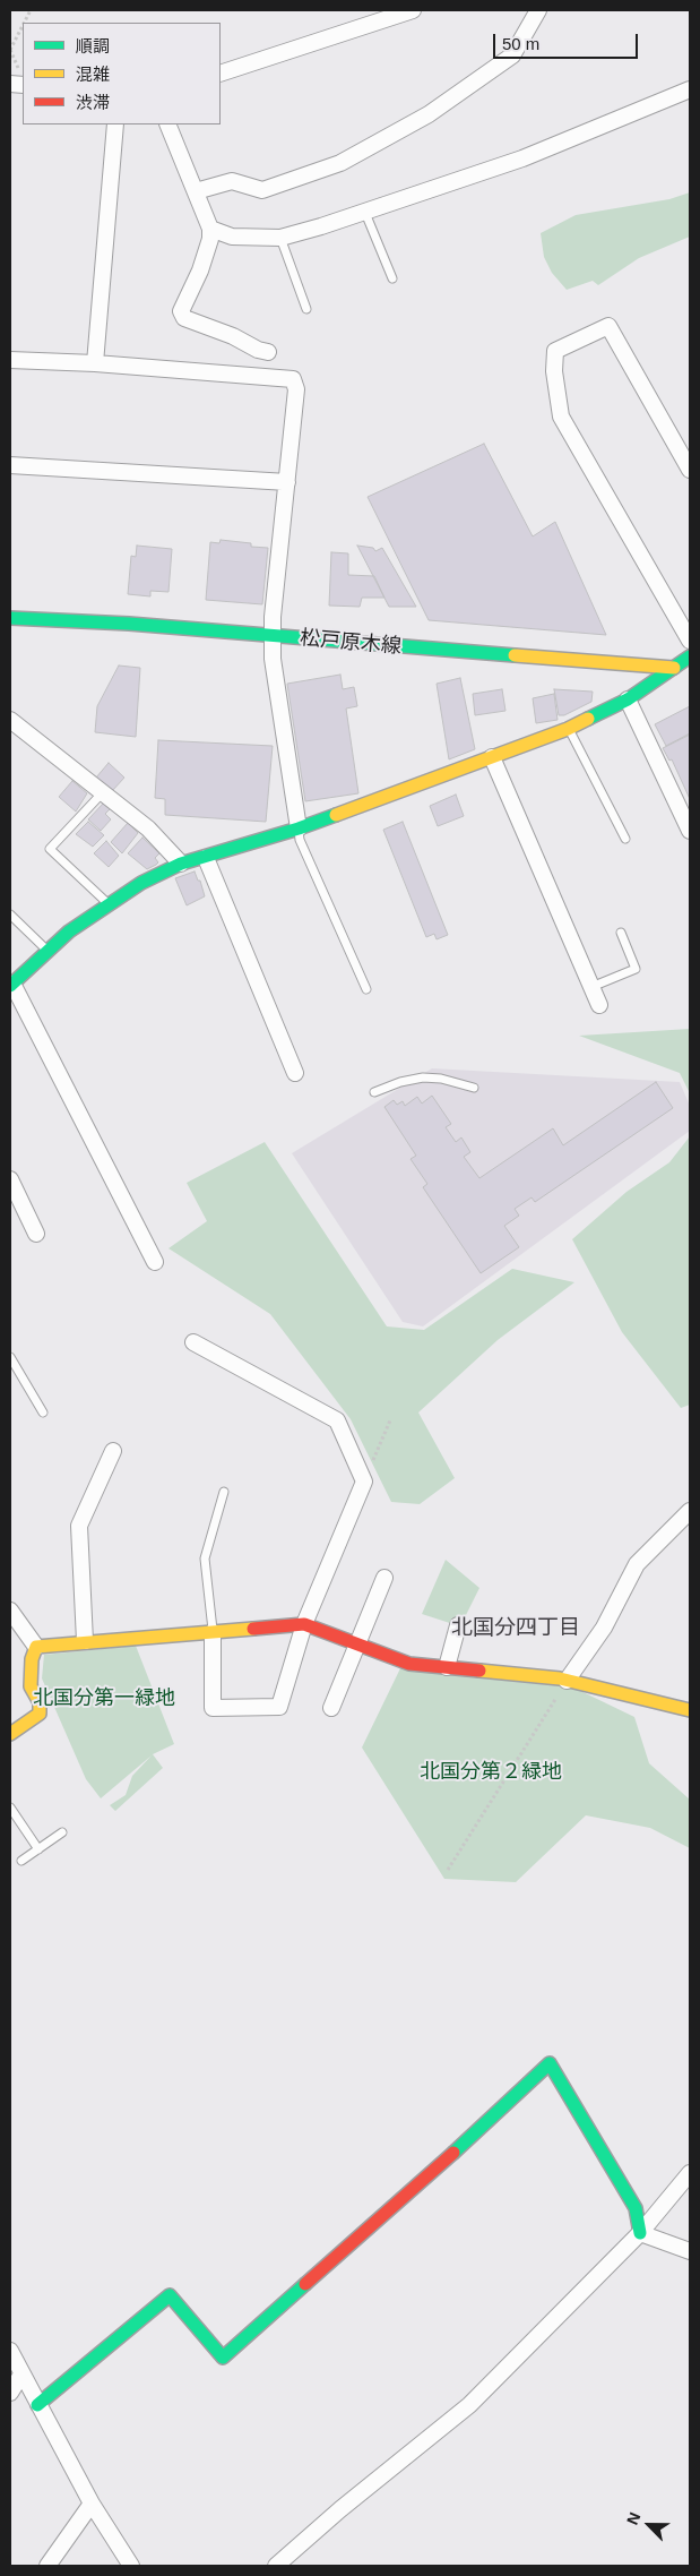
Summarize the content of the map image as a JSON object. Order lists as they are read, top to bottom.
{
  "streets": {
    "street": ["松戸原木線"]
  },
  "districts": ["北国分四丁目"],
  "parks": ["北国分第一緑地", "北国分第２緑地"],
  "legend": ["順調", "混雑", "渋滞"],
  "scale_bar": "50 m",
  "north": "top left"
}
